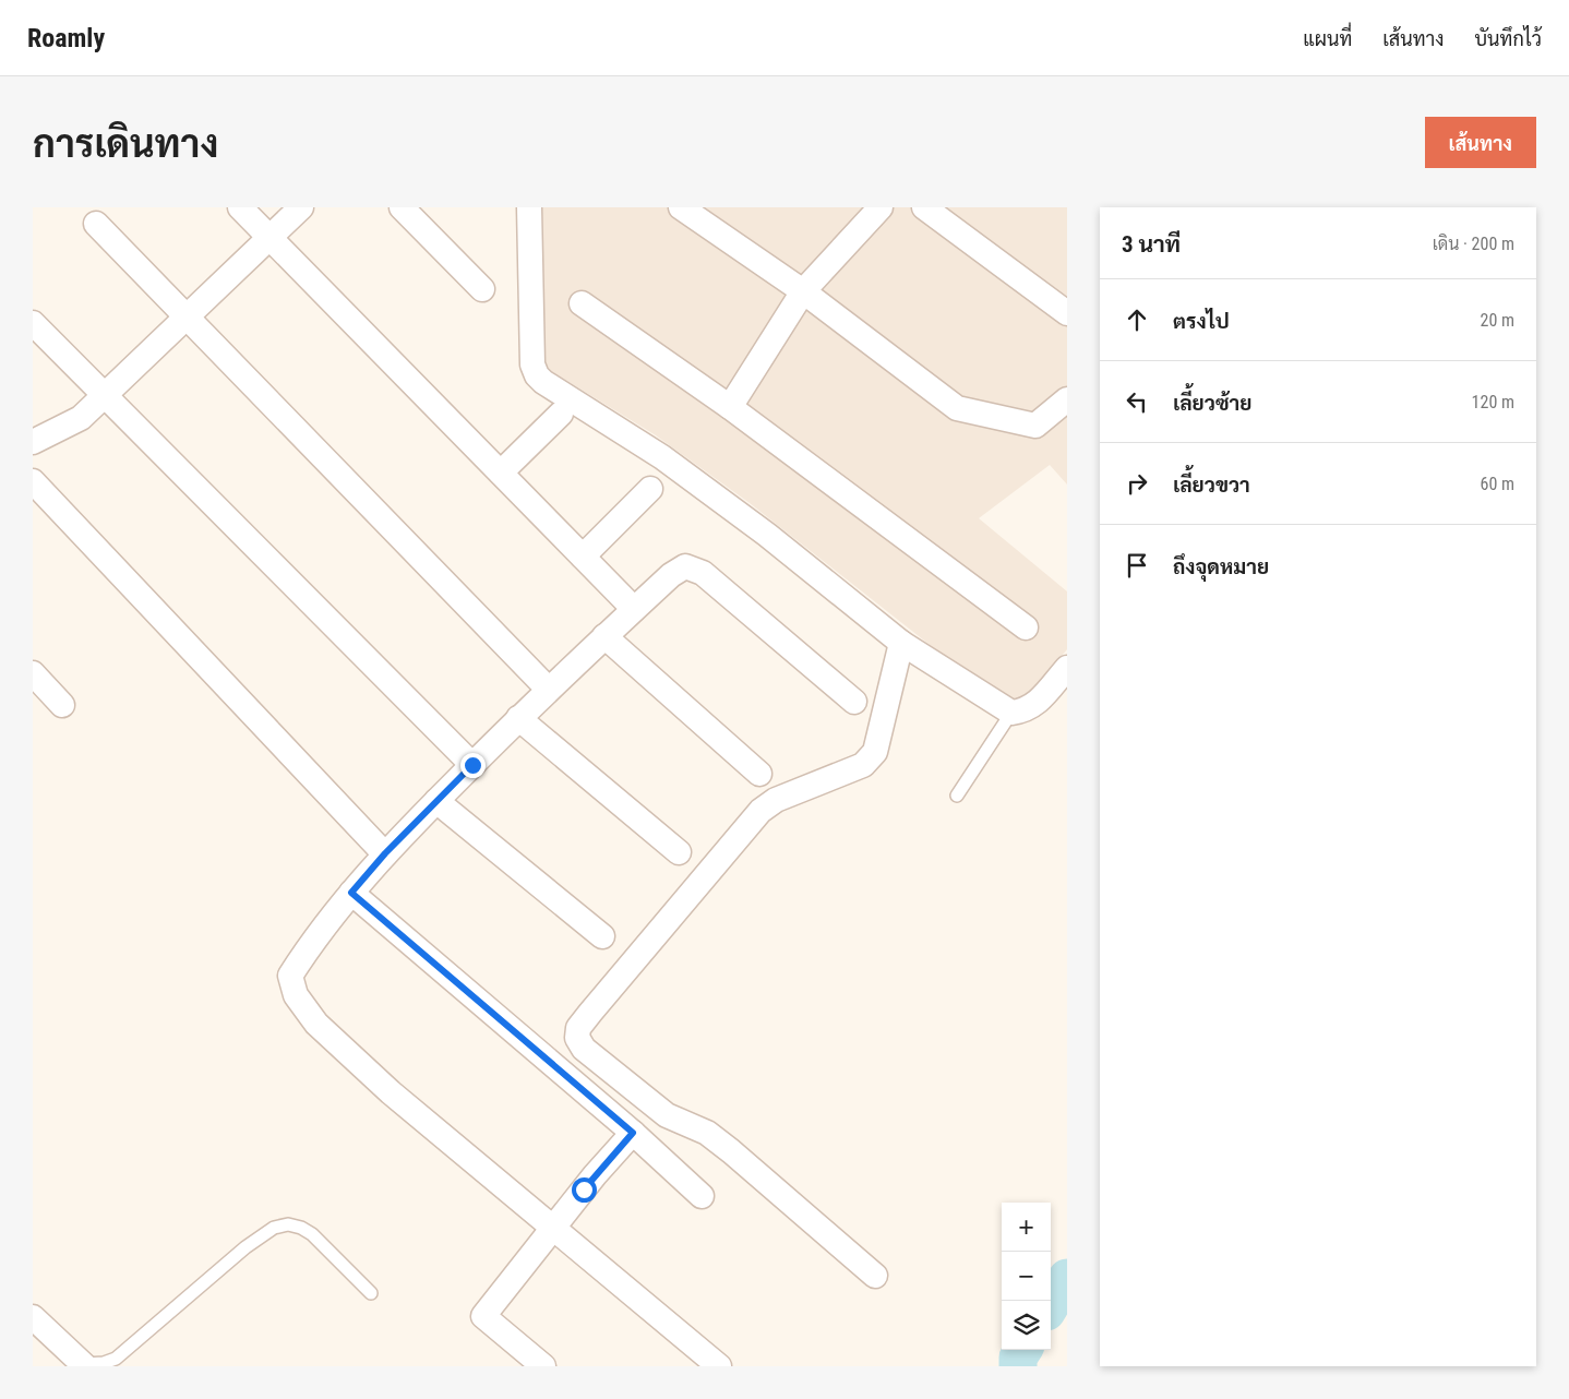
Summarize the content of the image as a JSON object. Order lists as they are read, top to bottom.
{
  "page": {
    "header": "Roamly",
    "nav": ["แผนที่", "เส้นทาง", "บันทึกไว้"],
    "title": "การเดินทาง",
    "buttons": "เส้นทาง",
    "heading": ["3 นาที", "เดิน · 200 m"],
    "list": [
      ["ตรงไป", "20 m"],
      ["เลี้ยวซ้าย", "120 m"],
      ["เลี้ยวขวา", "60 m"],
      "ถึงจุดหมาย"
    ],
    "map_buttons": ["+", "−"]
  }
}
